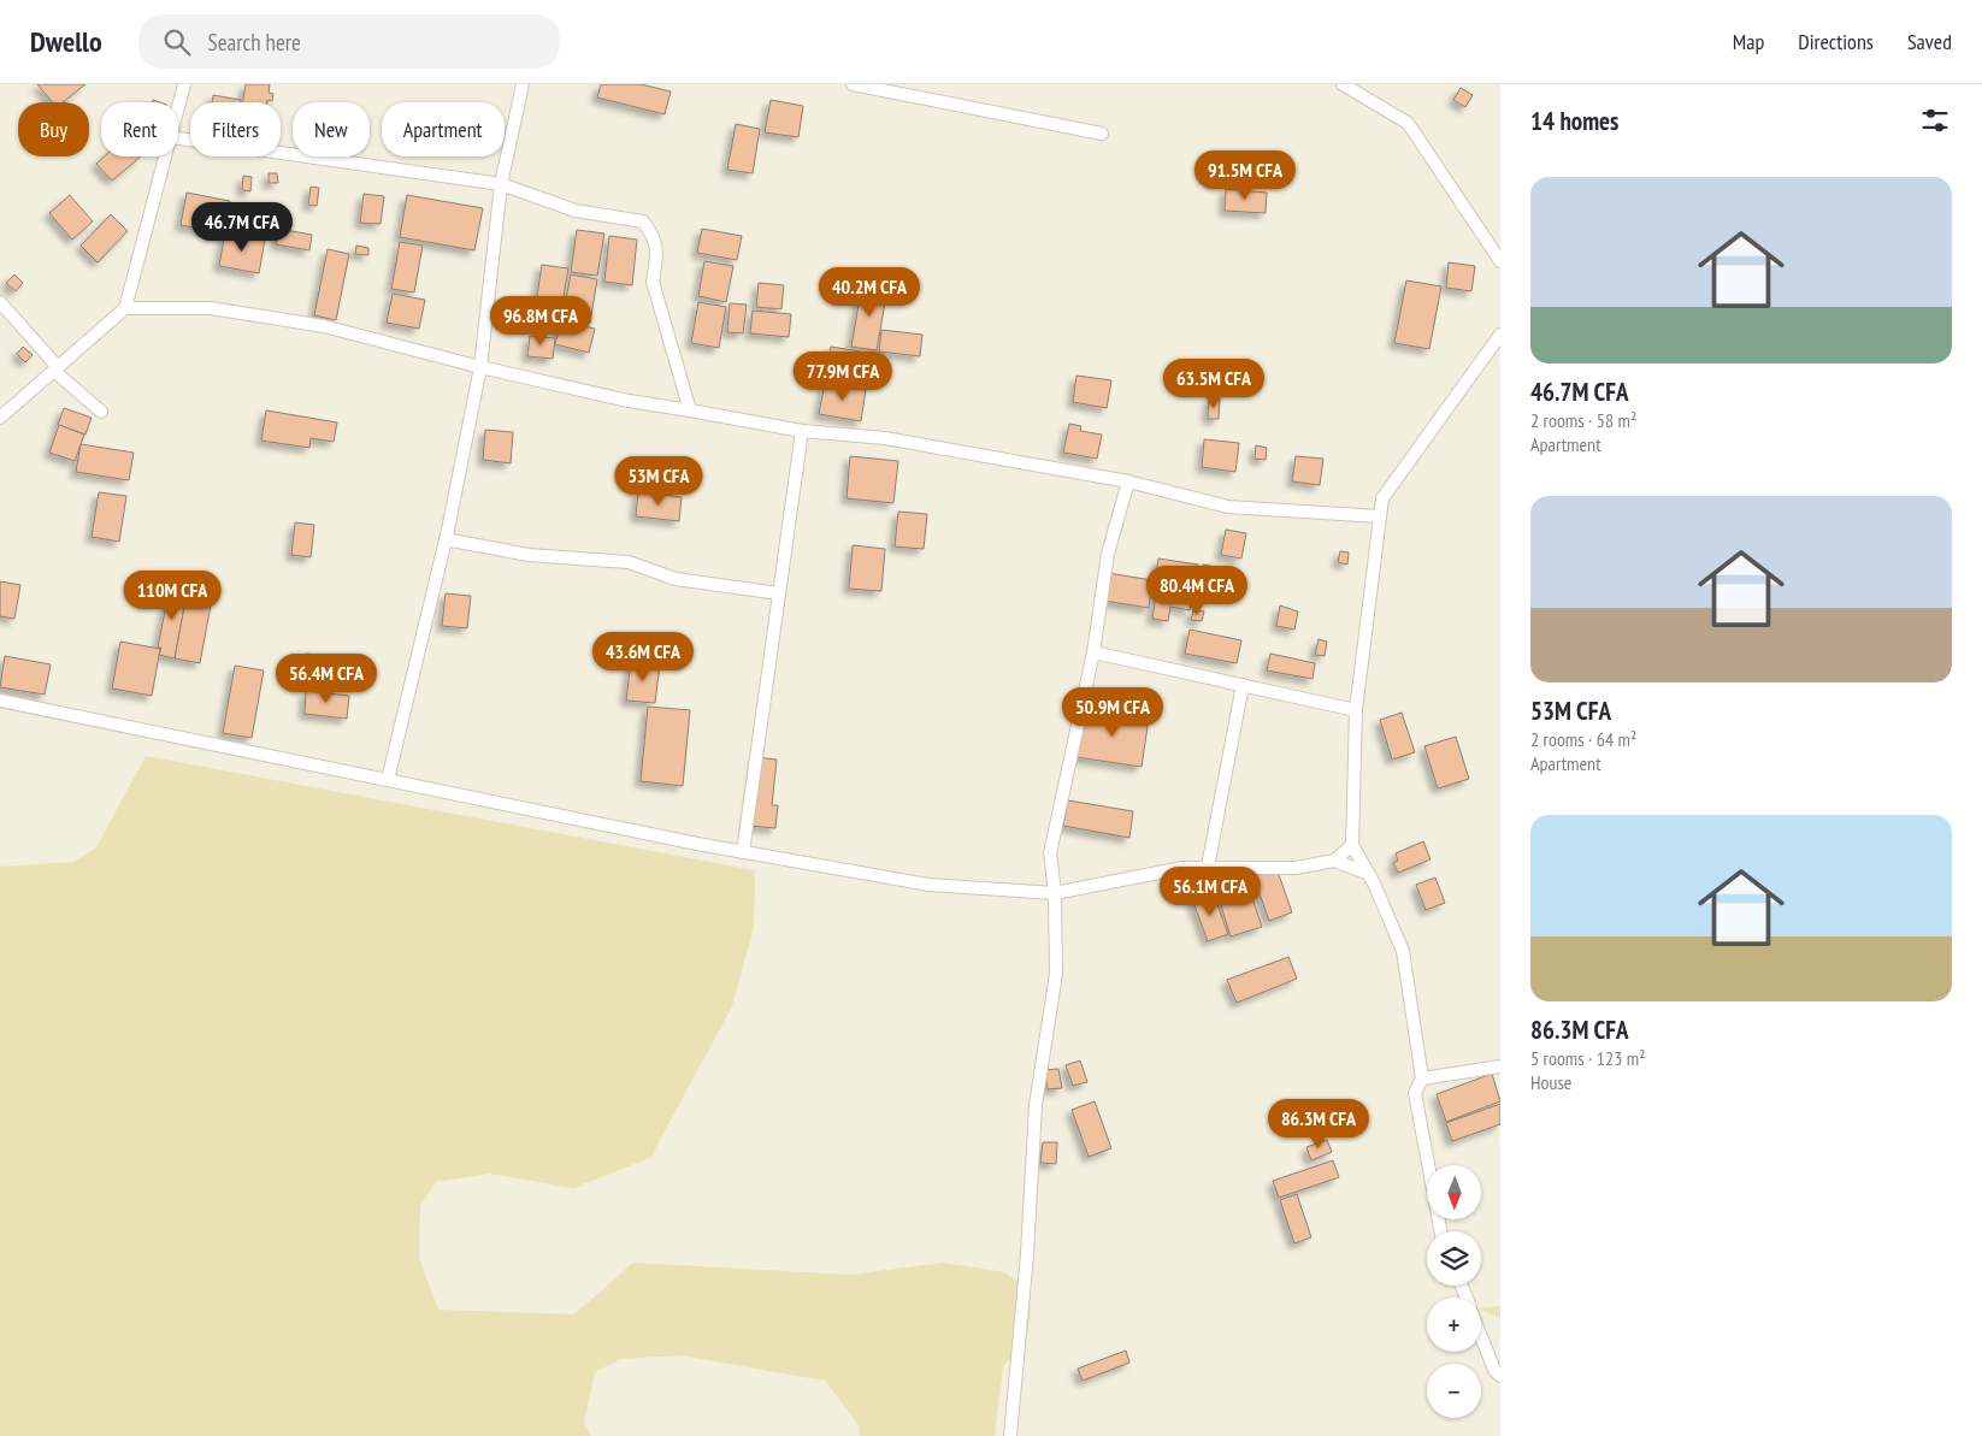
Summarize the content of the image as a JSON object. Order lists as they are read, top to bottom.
{
  "north": "bottom",
  "page": {
    "header": "Dwello",
    "search": "Search here",
    "nav": ["Map", "Directions", "Saved"],
    "heading": "14 homes",
    "chip": [
      "Buy",
      "Rent",
      "Filters",
      "New",
      "Apartment"
    ],
    "price": [
      "91.5M CFA",
      "46.7M CFA",
      "40.2M CFA",
      "96.8M CFA",
      "77.9M CFA",
      "63.5M CFA",
      "53M CFA",
      "80.4M CFA",
      "110M CFA",
      "43.6M CFA",
      "56.4M CFA",
      "50.9M CFA",
      "56.1M CFA",
      "86.3M CFA"
    ],
    "list": [
      {
        "name": "46.7M CFA",
        "note": "2 rooms · 58 m² · Apartment"
      },
      {
        "name": "53M CFA",
        "note": "2 rooms · 64 m² · Apartment"
      },
      {
        "name": "86.3M CFA",
        "note": "5 rooms · 123 m² · House"
      }
    ],
    "map_buttons": ["+", "−"]
  }
}
